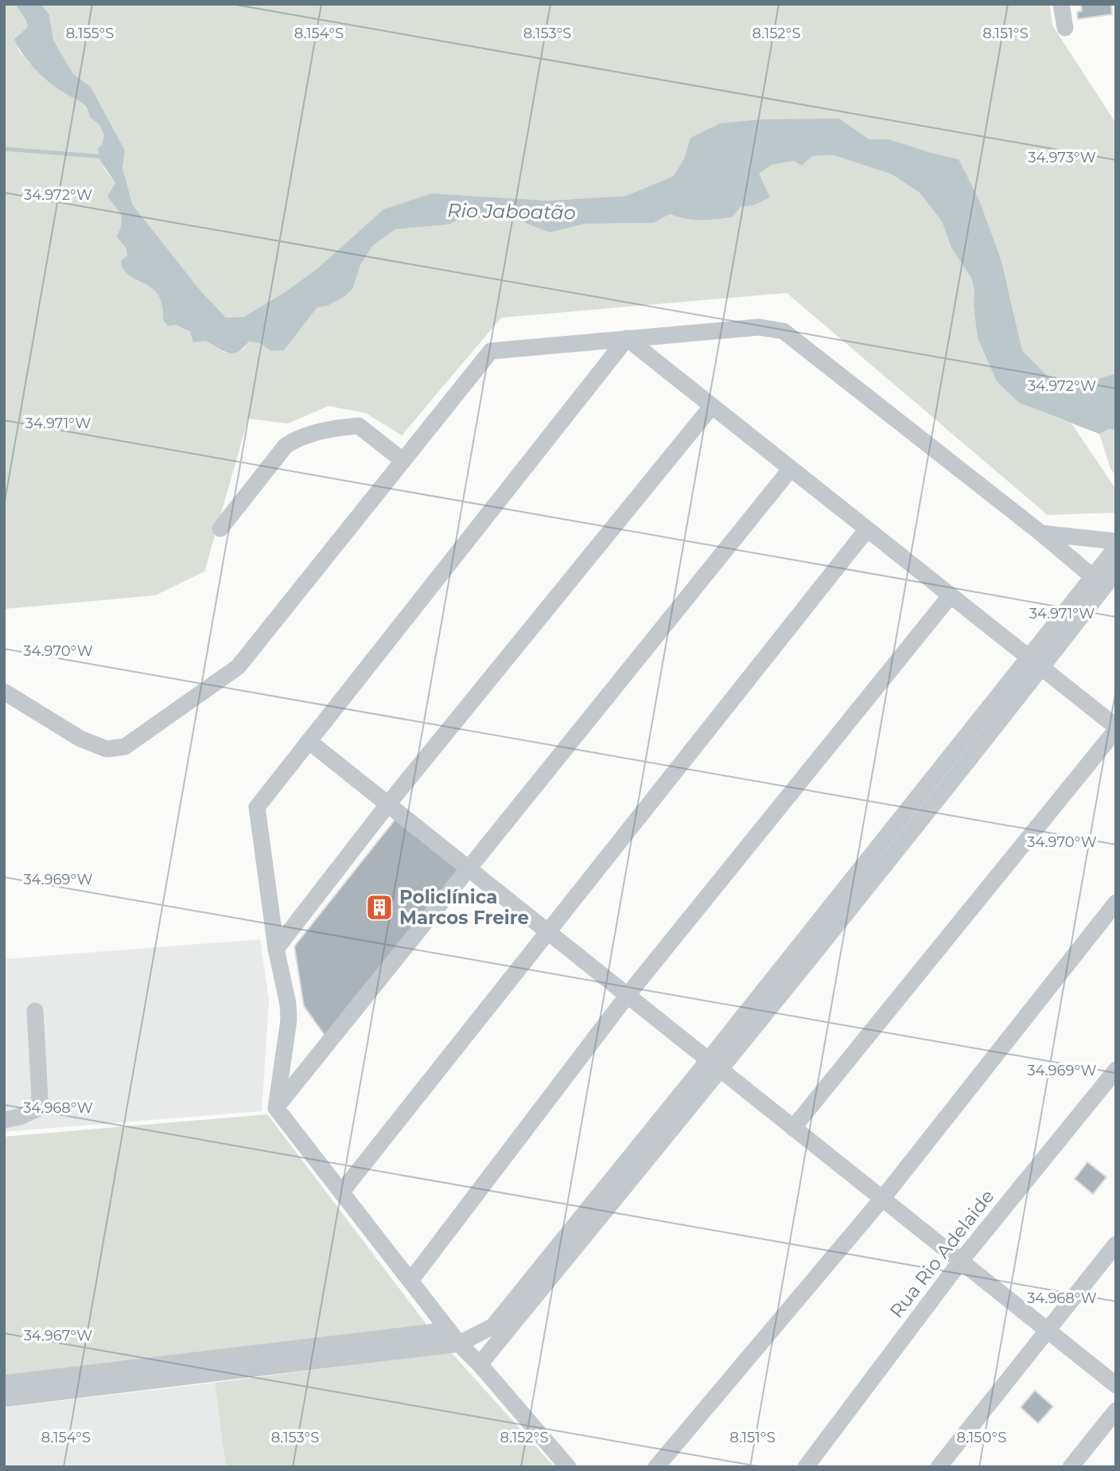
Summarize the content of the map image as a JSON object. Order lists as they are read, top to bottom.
{
  "streets": {
    "street": ["Rua Rio Adelaide"]
  },
  "water": ["Rio Jaboatão"],
  "places": {
    "building": ["Policlínica Marcos Freire"]
  },
  "coordinates": [
    "8.155°S",
    "8.154°S",
    "8.153°S",
    "8.152°S",
    "8.151°S",
    "34.973°W",
    "34.972°W",
    "34.971°W",
    "34.970°W",
    "34.969°W",
    "34.968°W",
    "34.967°W",
    "8.150°S"
  ]
}
